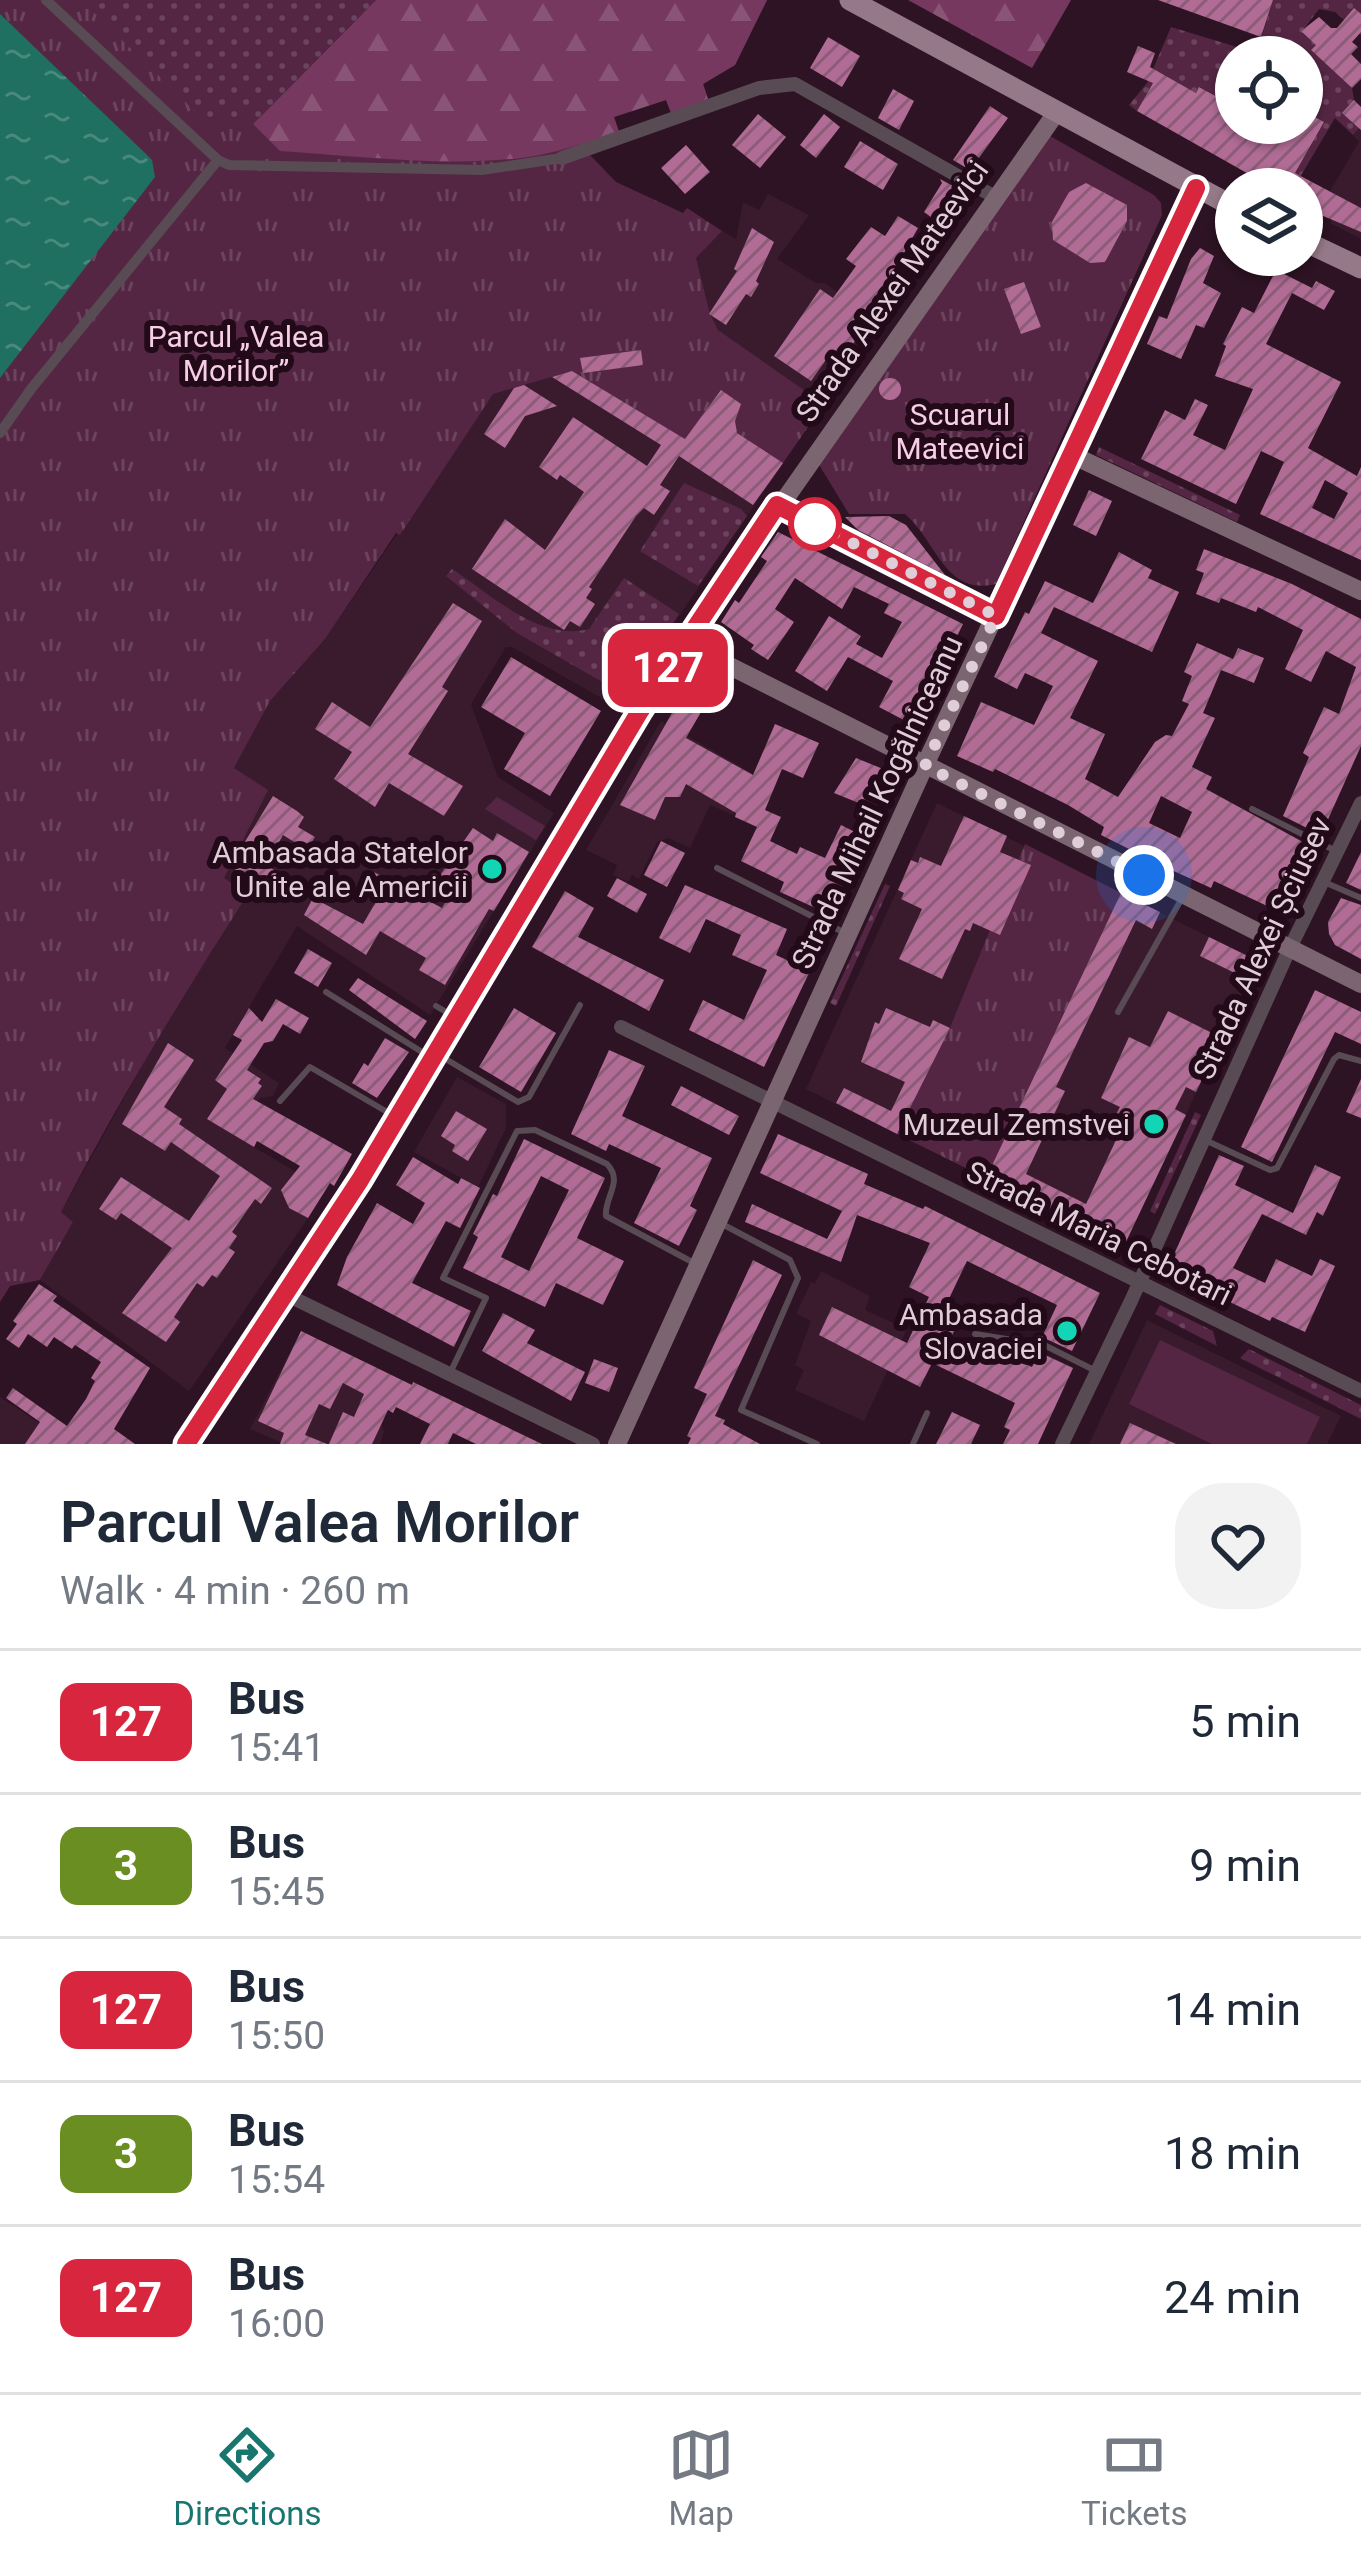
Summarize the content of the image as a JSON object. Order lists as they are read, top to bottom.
{
  "streets": {
    "main road": ["Strada Alexei Mateevici", "Strada Mihail Kogălniceanu"],
    "street": ["Strada Alexei Șciusev", "Strada Maria Cebotari"]
  },
  "crossings": [
    ["Strada Mihail Kogălniceanu", "Strada Maria Cebotari"],
    ["Strada Alexei Șciusev", "Strada Maria Cebotari"]
  ],
  "parks": ["Parcul „Valea Morilor”", "Scuarul Mateevici"],
  "places": ["Ambasada Statelor Unite ale Americii", "Muzeul Zemstvei", "Ambasada Slovaciei"],
  "lines": ["bus line 127"],
  "page": {
    "on_map": "127",
    "heading": ["Parcul Valea Morilor", "Walk · 4 min · 260 m"],
    "list": [
      {
        "mark": "127",
        "name": "Bus",
        "note": "15:41",
        "value": "5 min"
      },
      {
        "mark": "3",
        "name": "Bus",
        "note": "15:45",
        "value": "9 min"
      },
      {
        "mark": "127",
        "name": "Bus",
        "note": "15:50",
        "value": "14 min"
      },
      {
        "mark": "3",
        "name": "Bus",
        "note": "15:54",
        "value": "18 min"
      },
      {
        "mark": "127",
        "name": "Bus",
        "note": "16:00",
        "value": "24 min"
      }
    ],
    "tabs": ["Directions", "Map", "Tickets"]
  }
}
